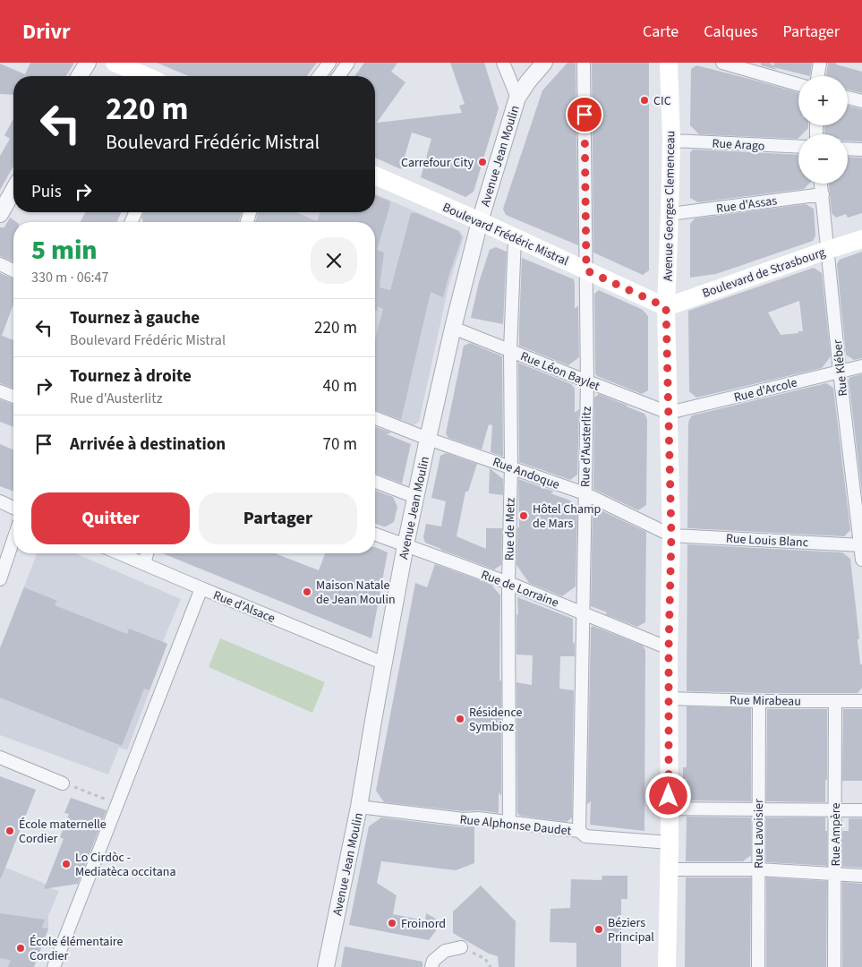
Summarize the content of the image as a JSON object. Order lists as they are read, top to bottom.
{
  "streets": {
    "main road": ["Avenue Georges Clemenceau", "Boulevard Frédéric Mistral", "Boulevard de Strasbourg"],
    "street": [
      "Rue Arago",
      "Avenue Jean Moulin",
      "Rue d'Assas",
      "Rue Kléber",
      "Rue Léon Baylet",
      "Rue d'Arcole",
      "Rue d'Austerlitz",
      "Rue Andoque",
      "Rue de Metz",
      "Rue Louis Blanc",
      "Rue de Lorraine",
      "Rue d'Alsace",
      "Rue Mirabeau",
      "Rue Alphonse Daudet",
      "Rue Lavoisier",
      "Rue Ampère"
    ]
  },
  "crossings": [
    ["Rue Arago", "Avenue Georges Clemenceau"],
    ["Avenue Jean Moulin", "Boulevard Frédéric Mistral"],
    ["Avenue Jean Moulin", "Rue Léon Baylet"],
    ["Avenue Jean Moulin", "Rue Andoque"],
    ["Avenue Jean Moulin", "Rue de Lorraine"],
    ["Avenue Jean Moulin", "Rue d'Alsace"],
    ["Avenue Jean Moulin", "Rue Alphonse Daudet"],
    ["Rue d'Assas", "Avenue Georges Clemenceau"],
    ["Rue d'Assas", "Rue Kléber"],
    ["Avenue Georges Clemenceau", "Boulevard Frédéric Mistral"],
    ["Avenue Georges Clemenceau", "Boulevard de Strasbourg"],
    ["Avenue Georges Clemenceau", "Rue Léon Baylet"],
    ["Avenue Georges Clemenceau", "Rue d'Arcole"],
    ["Avenue Georges Clemenceau", "Rue Andoque"],
    ["Avenue Georges Clemenceau", "Rue Louis Blanc"],
    ["Avenue Georges Clemenceau", "Rue de Lorraine"],
    ["Avenue Georges Clemenceau", "Rue Mirabeau"],
    ["Avenue Georges Clemenceau", "Rue Alphonse Daudet"],
    ["Boulevard Frédéric Mistral", "Boulevard de Strasbourg"],
    ["Boulevard Frédéric Mistral", "Rue d'Austerlitz"],
    ["Boulevard Frédéric Mistral", "Rue de Metz"],
    ["Boulevard de Strasbourg", "Rue Kléber"],
    ["Rue Kléber", "Rue d'Arcole"],
    ["Rue Kléber", "Rue Louis Blanc"],
    ["Rue Léon Baylet", "Rue d'Arcole"],
    ["Rue Léon Baylet", "Rue d'Austerlitz"],
    ["Rue Léon Baylet", "Rue de Metz"],
    ["Rue d'Austerlitz", "Rue Andoque"],
    ["Rue d'Austerlitz", "Rue de Lorraine"],
    ["Rue d'Austerlitz", "Rue Alphonse Daudet"],
    ["Rue Andoque", "Rue de Metz"],
    ["Rue Andoque", "Rue Louis Blanc"],
    ["Rue de Metz", "Rue de Lorraine"],
    ["Rue de Metz", "Rue Alphonse Daudet"],
    ["Rue Mirabeau", "Rue Lavoisier"],
    ["Rue Mirabeau", "Rue Ampère"]
  ],
  "places": [
    "CIC",
    "Carrefour City",
    "Hôtel Champ de Mars",
    "Maison Natale de Jean Moulin",
    "Résidence Symbioz",
    "École maternelle Cordier",
    "Lo Cirdòc - Mediatèca occitana",
    "Froinord",
    "Béziers Principal",
    "École élémentaire Cordier"
  ],
  "page": {
    "header": "Drivr",
    "nav": ["Carte", "Calques", "Partager"],
    "map_buttons": ["+", "−"],
    "turn": ["220 m", "Boulevard Frédéric Mistral"],
    "then": "Puis",
    "heading": ["5 min", "330 m · 06:47"],
    "list": [
      {
        "name": "Tournez à gauche",
        "note": "Boulevard Frédéric Mistral",
        "value": "220 m"
      },
      {
        "name": "Tournez à droite",
        "note": "Rue d'Austerlitz",
        "value": "40 m"
      },
      {
        "name": "Arrivée à destination",
        "value": "70 m"
      }
    ],
    "buttons": ["Quitter", "Partager"]
  }
}
